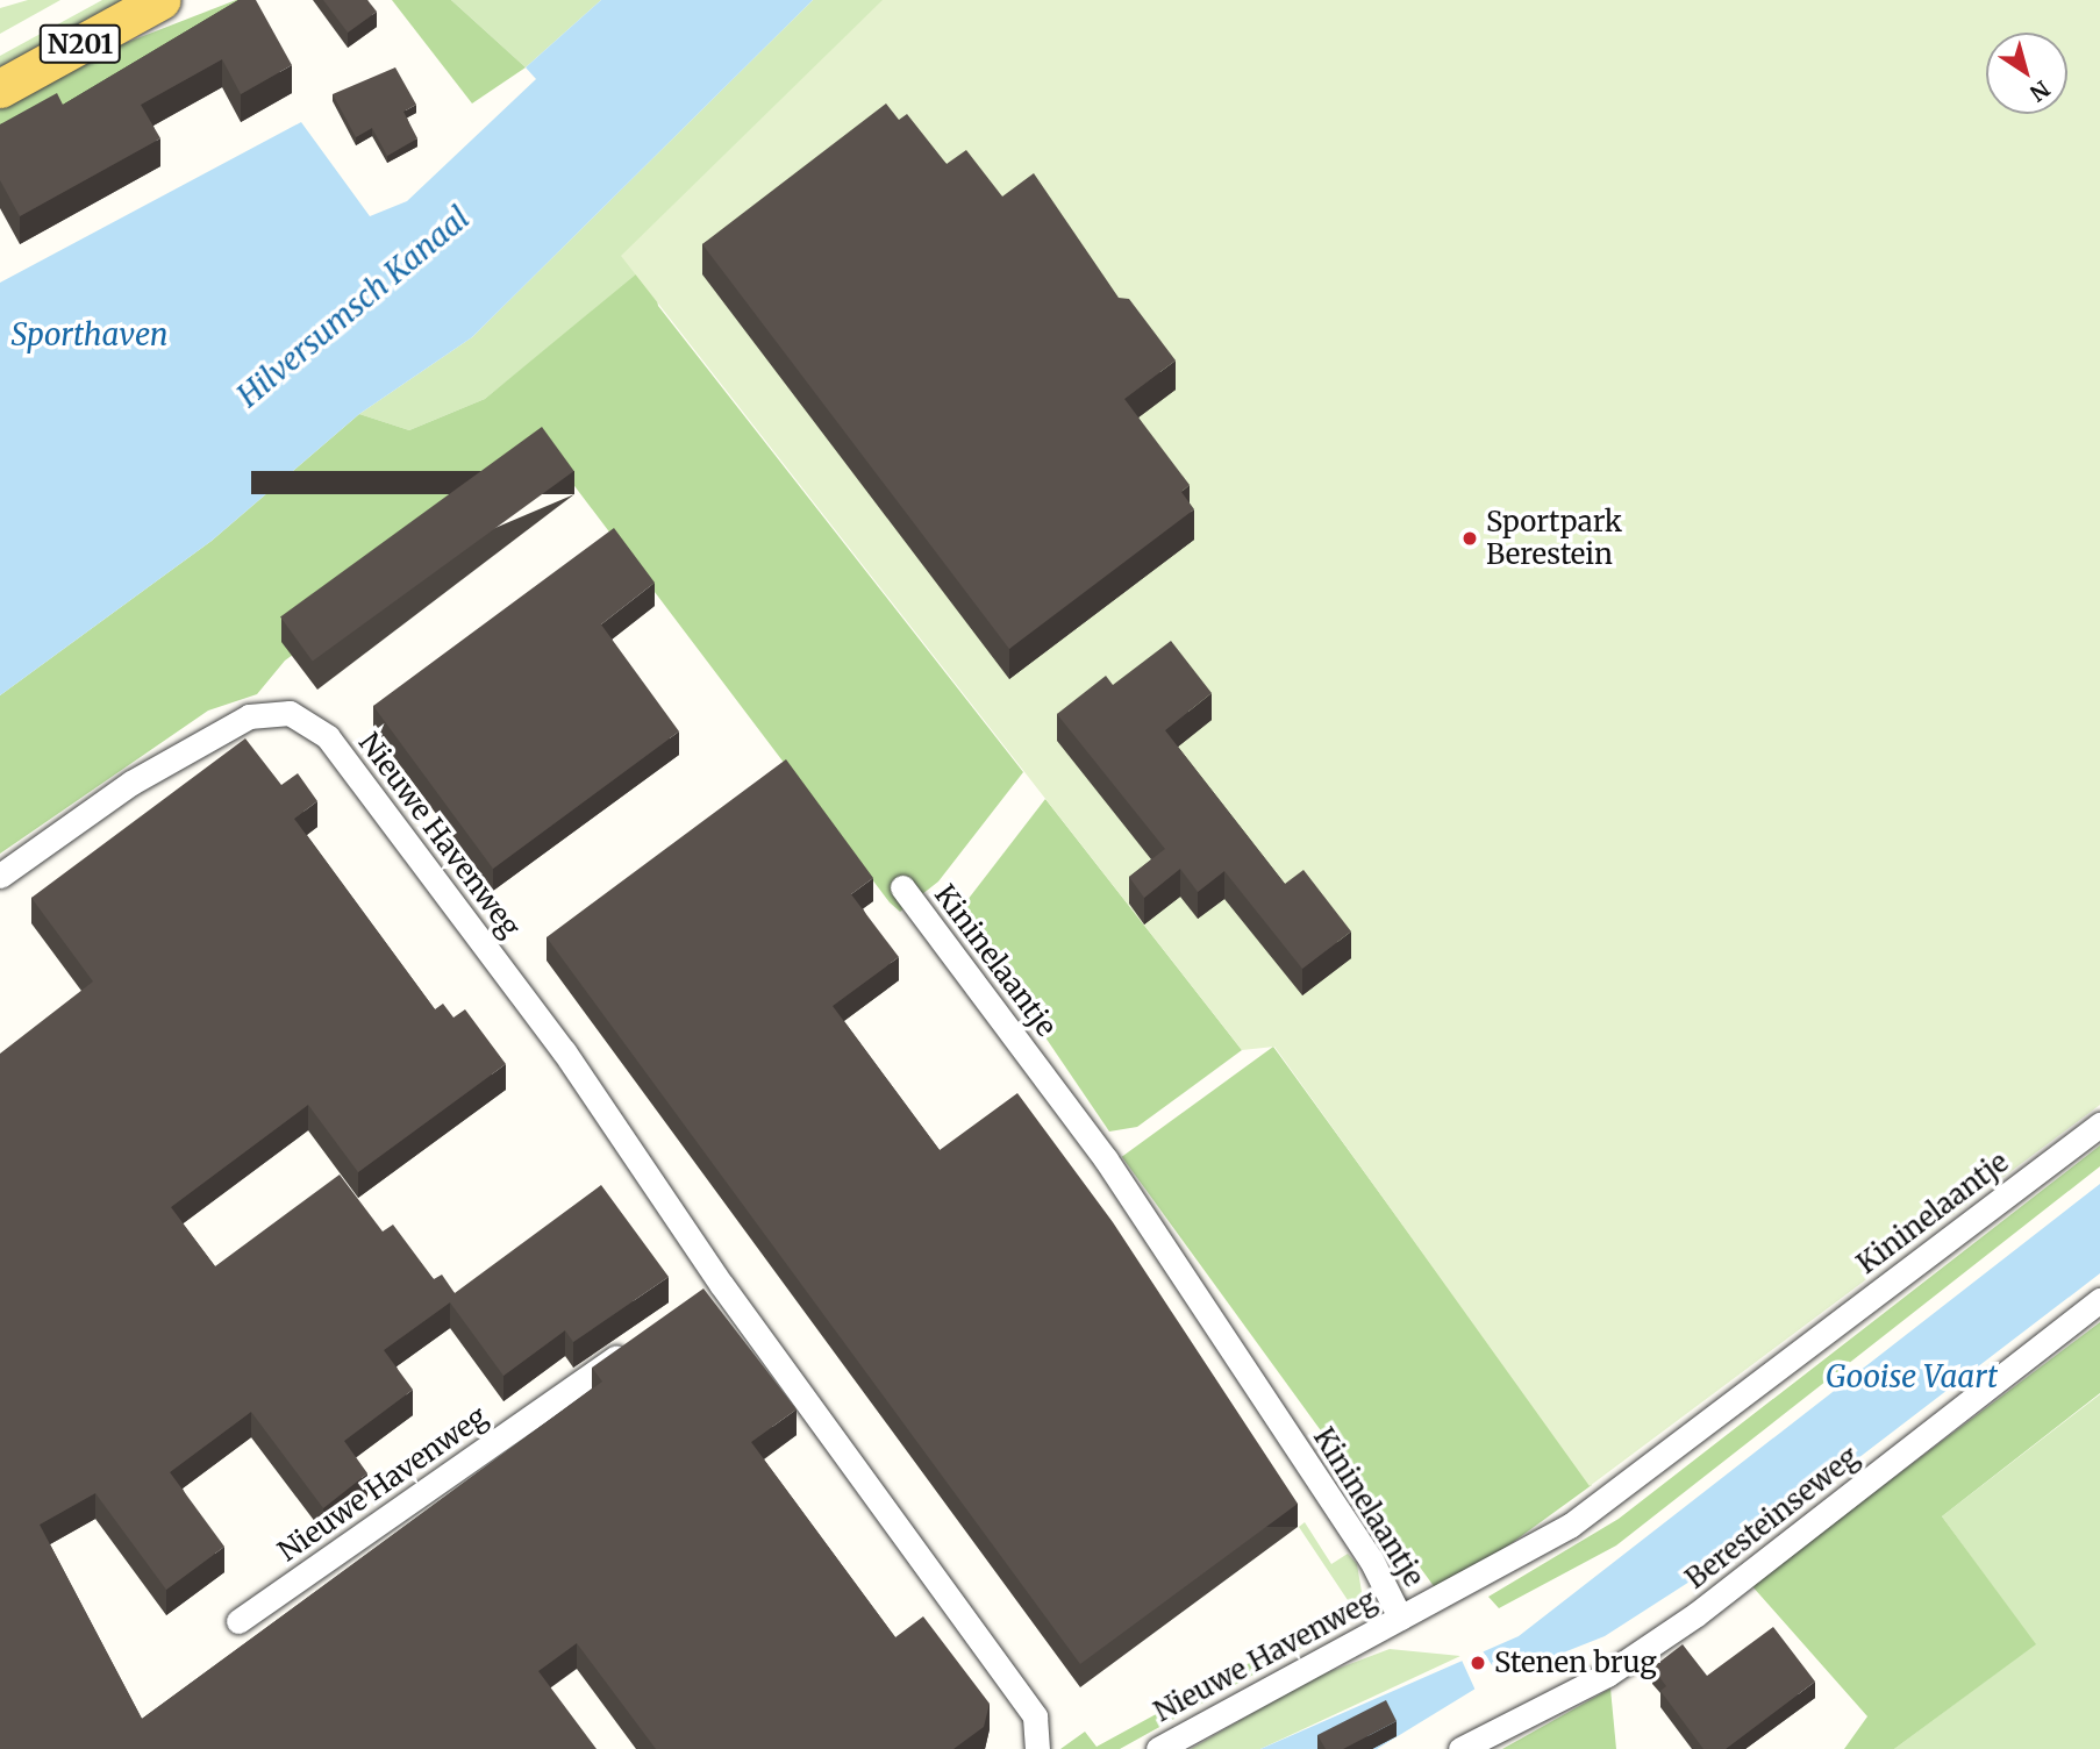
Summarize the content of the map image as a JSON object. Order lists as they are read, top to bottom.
{
  "streets": {
    "main road": ["N201"],
    "street": ["Nieuwe Havenweg", "Kininelaantje", "Beresteinseweg"]
  },
  "crossings": [
    ["Nieuwe Havenweg", "Kininelaantje"]
  ],
  "water": ["Hilversumsch Kanaal", "Sporthaven", "Gooise Vaart"],
  "places": ["Sportpark Berestein", "Stenen brug"],
  "north": "bottom right"
}
